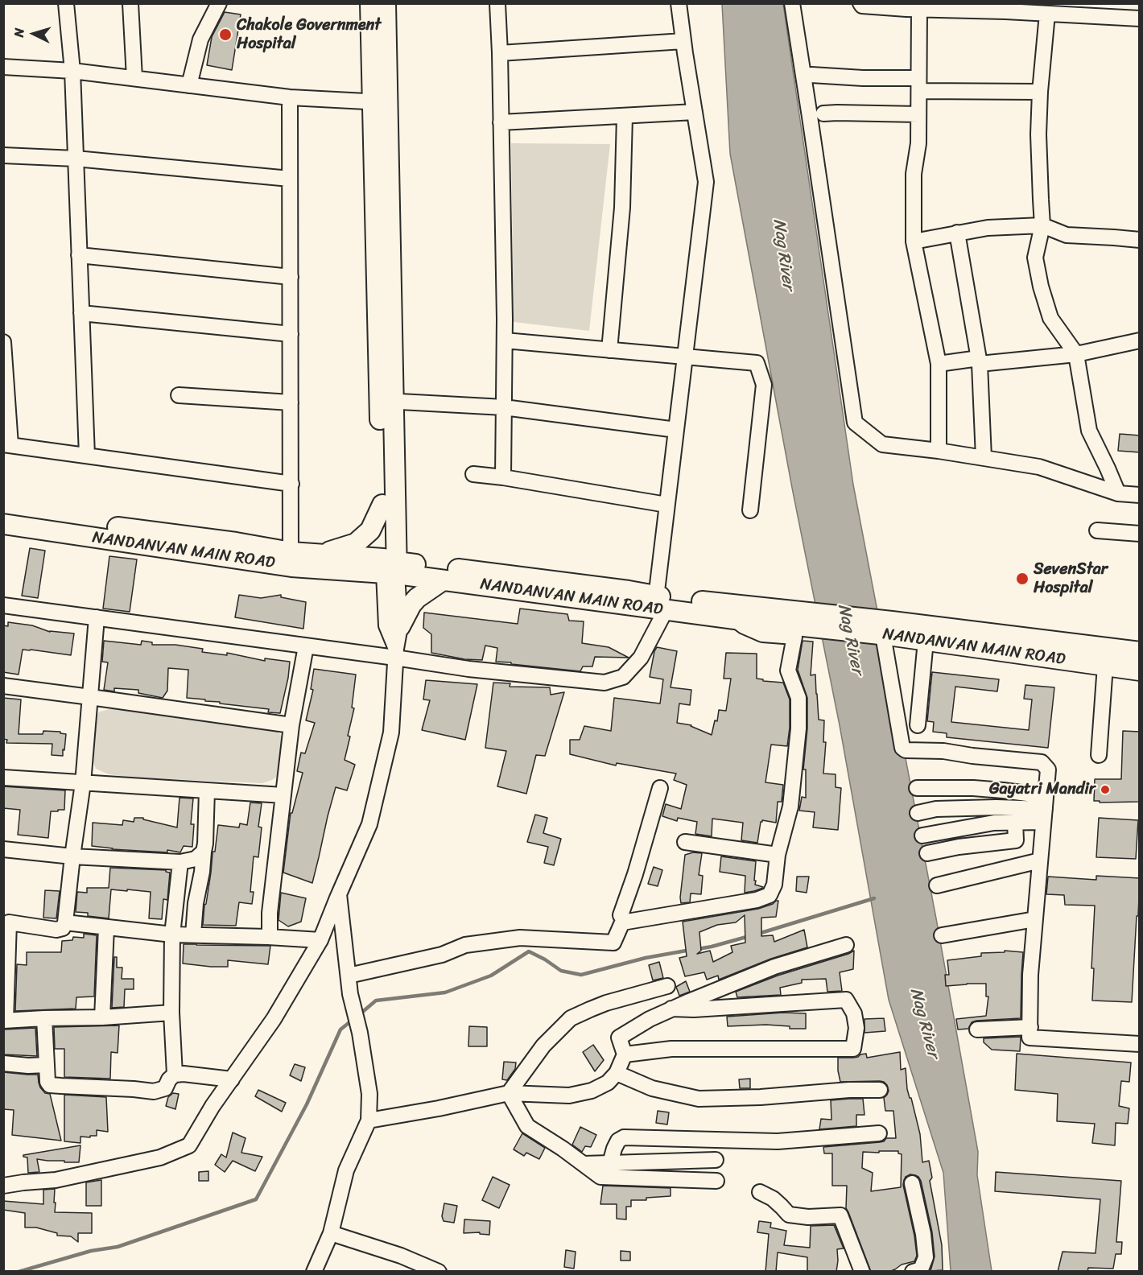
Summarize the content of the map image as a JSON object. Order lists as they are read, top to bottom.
{
  "streets": {
    "main road": ["NANDANVAN MAIN ROAD"]
  },
  "water": ["Nag River"],
  "places": ["Chakole Government Hospital", "SevenStar Hospital", "Gayatri Mandir"],
  "north": "left"
}
